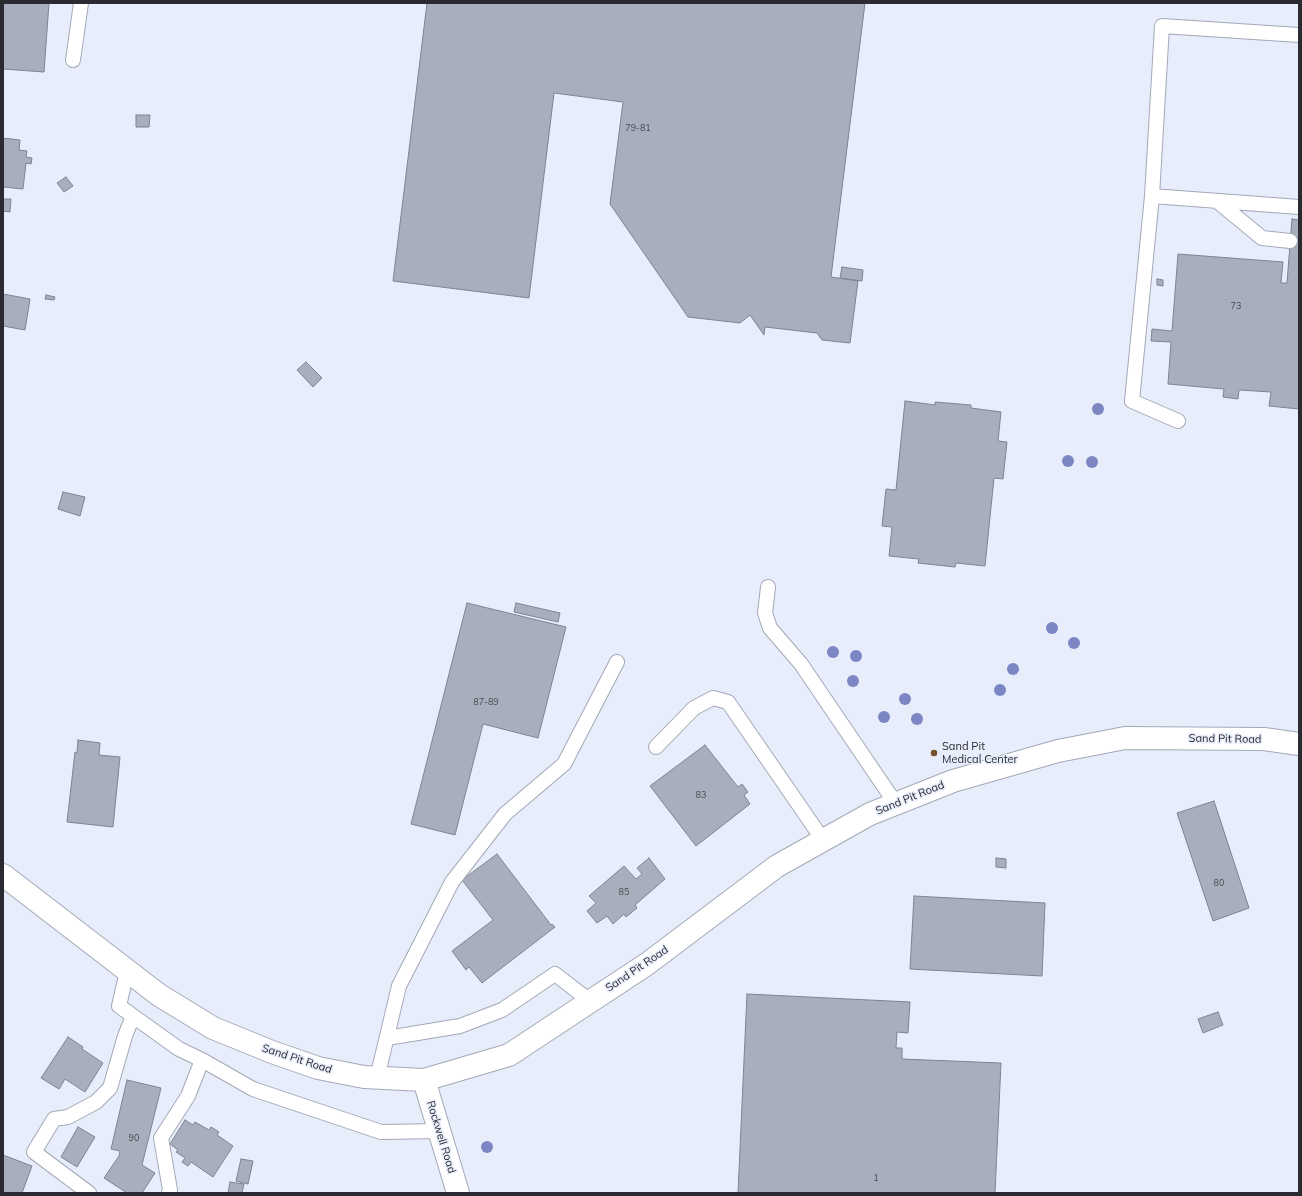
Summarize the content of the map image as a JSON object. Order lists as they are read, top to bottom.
{
  "streets": {
    "street": ["Sand Pit Road", "Rockwell Road"]
  },
  "crossings": [
    ["Sand Pit Road", "Rockwell Road"]
  ],
  "places": ["Sand Pit Medical Center"],
  "house_numbers": [
    "79-81",
    "73",
    "87-89",
    "83",
    "80",
    "85",
    "90",
    "1"
  ]
}
